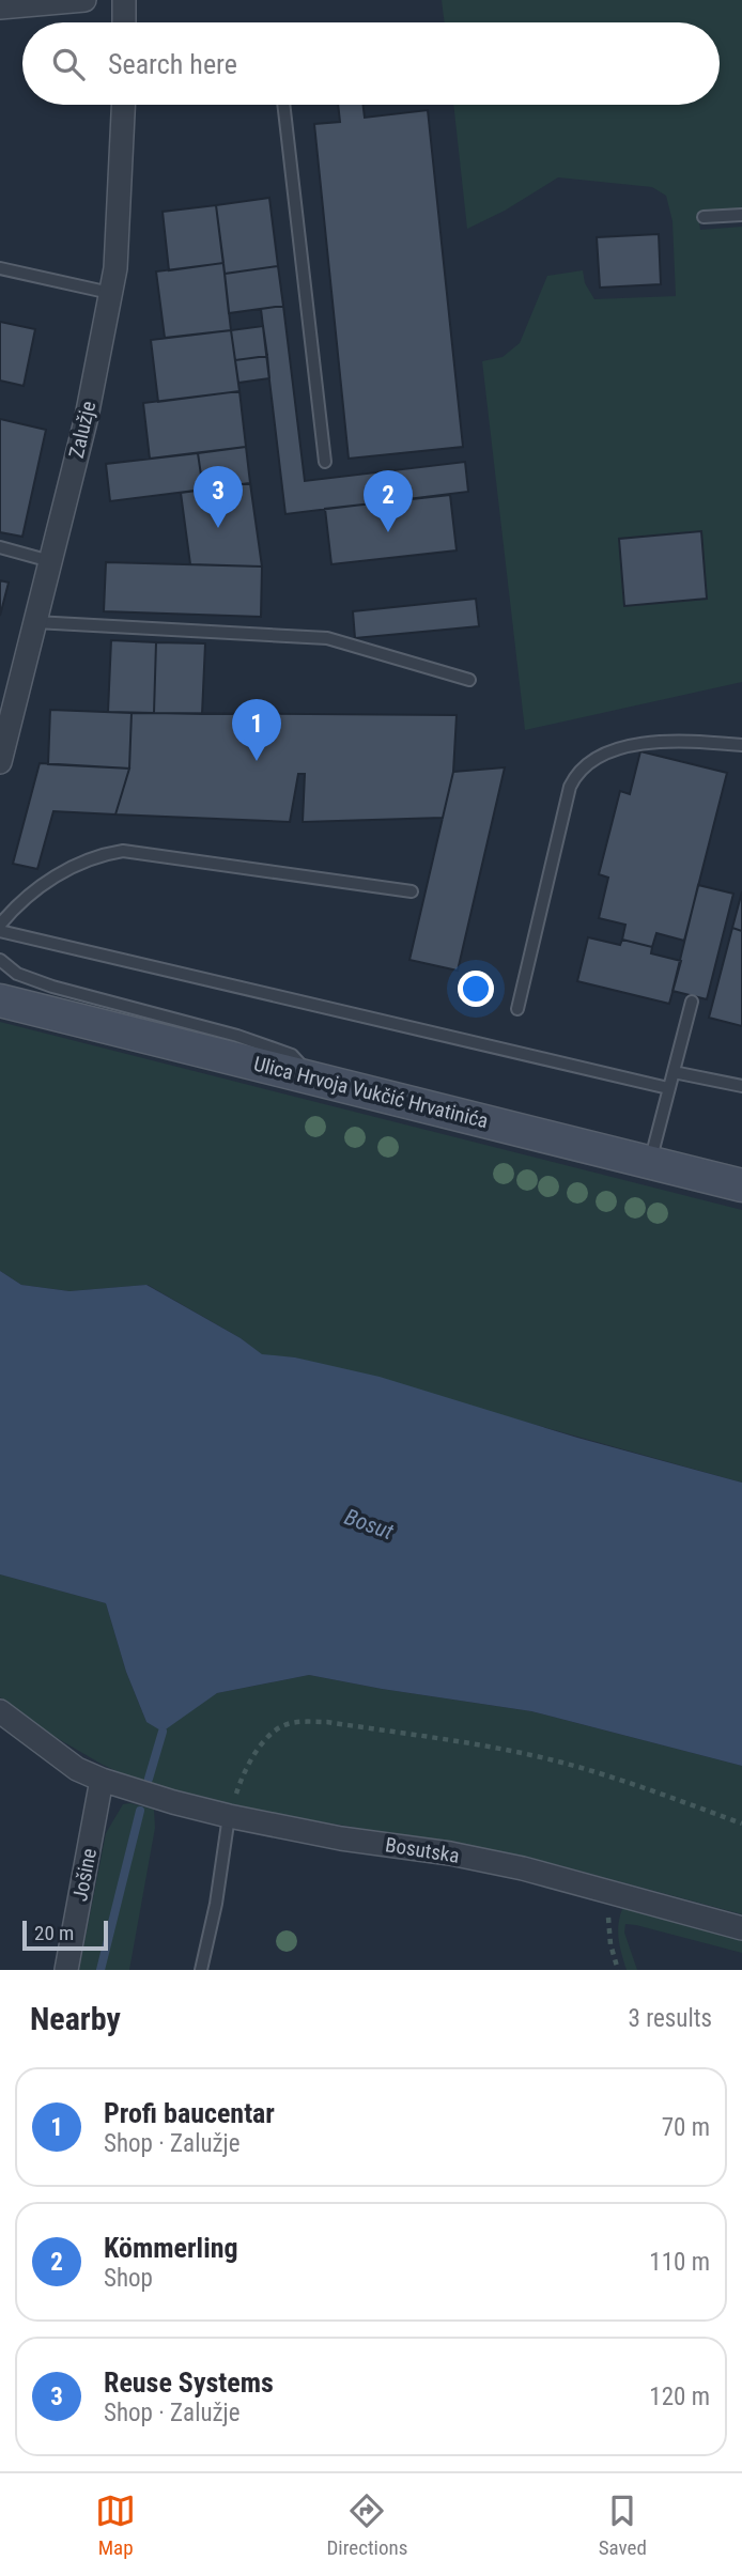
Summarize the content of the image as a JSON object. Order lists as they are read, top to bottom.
{
  "streets": {
    "main road": ["Ulica Hrvoja Vukčić Hrvatinića"],
    "street": ["Zalužje", "Bosutska", "Jošine"]
  },
  "crossings": [
    ["Bosutska", "Jošine"]
  ],
  "water": ["Bosut"],
  "scale_bar": "20 m",
  "page": {
    "search": "Search here",
    "pins": ["3", "2", "1"],
    "scale": "20 m",
    "heading": ["Nearby", "3 results"],
    "list": [
      {
        "mark": "1",
        "name": "Profi baucentar",
        "note": "Shop · Zalužje",
        "value": "70 m"
      },
      {
        "mark": "2",
        "name": "Kömmerling",
        "note": "Shop",
        "value": "110 m"
      },
      {
        "mark": "3",
        "name": "Reuse Systems",
        "note": "Shop · Zalužje",
        "value": "120 m"
      }
    ],
    "nav": ["Map", "Directions", "Saved"]
  }
}
